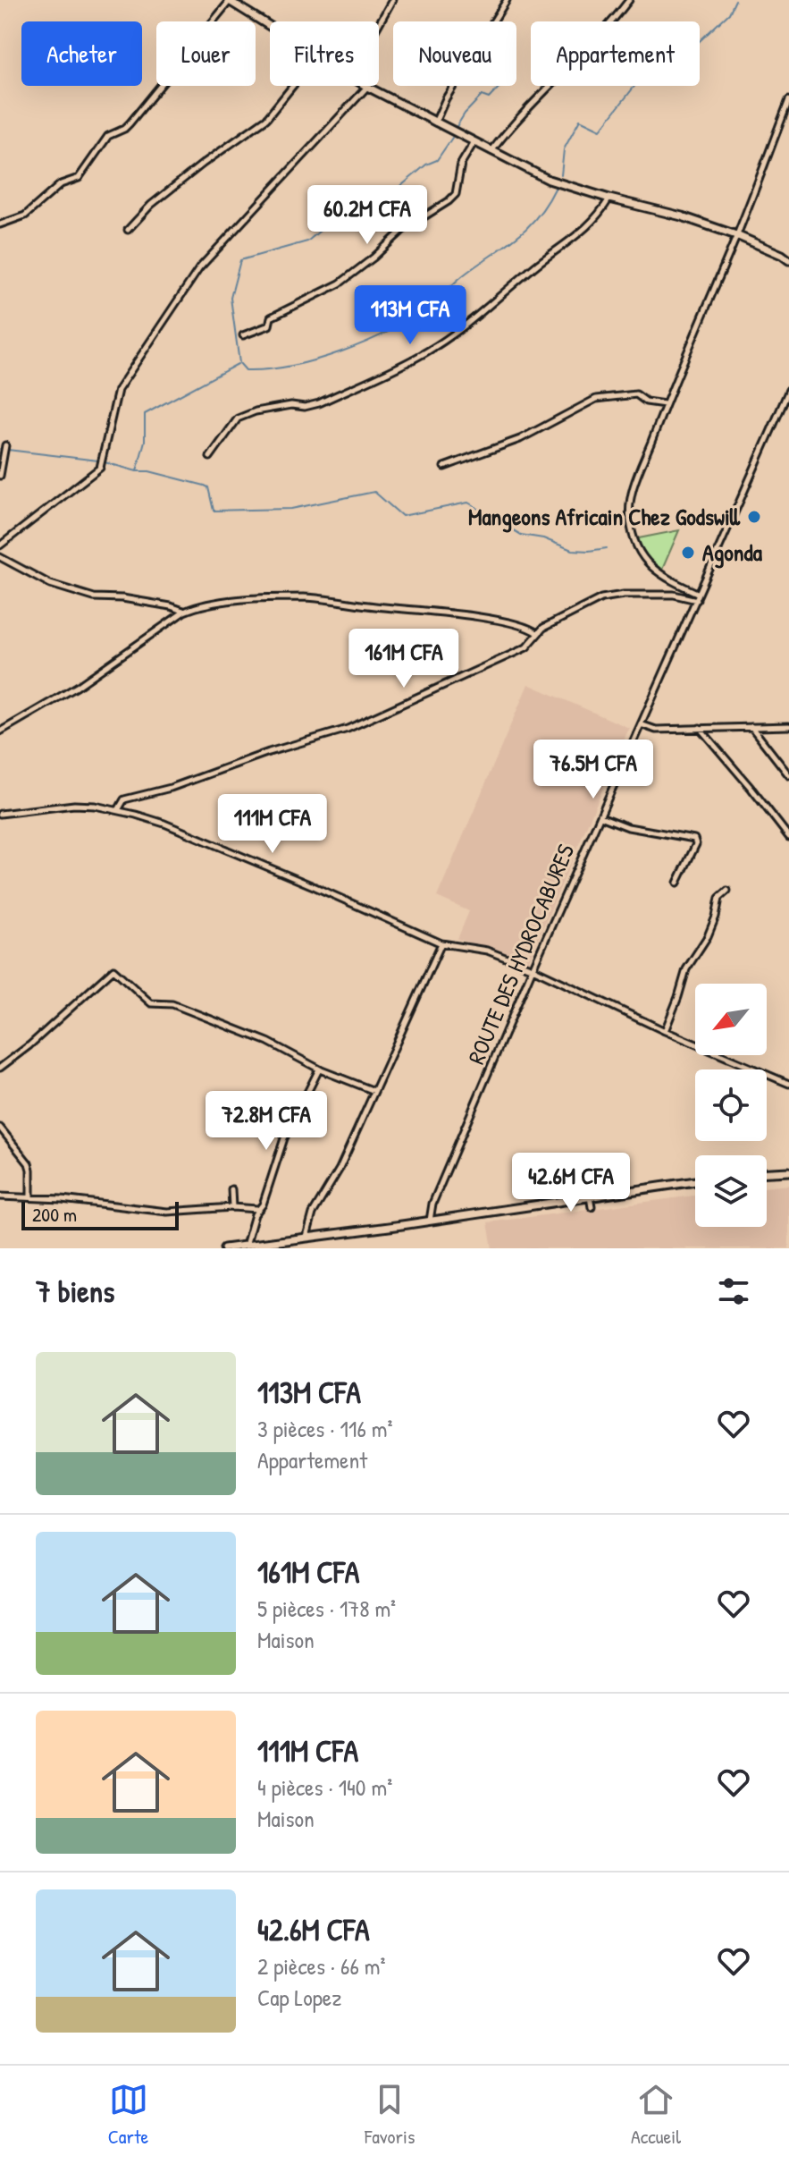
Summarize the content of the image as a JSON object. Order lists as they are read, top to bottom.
{
  "streets": {
    "street": ["ROUTE DES HYDROCABURES"]
  },
  "places": ["Mangeons Africain Chez Godswill", "Agonda"],
  "scale_bar": "200 m",
  "north": "bottom left",
  "page": {
    "chip": [
      "Acheter",
      "Louer",
      "Filtres",
      "Nouveau",
      "Appartement"
    ],
    "price": [
      "60.2M CFA",
      "113M CFA",
      "161M CFA",
      "76.5M CFA",
      "111M CFA",
      "72.8M CFA",
      "42.6M CFA"
    ],
    "scale": "200 m",
    "heading": "7 biens",
    "list": [
      {
        "name": "113M CFA",
        "note": "3 pièces · 116 m² · Appartement"
      },
      {
        "name": "161M CFA",
        "note": "5 pièces · 178 m² · Maison"
      },
      {
        "name": "111M CFA",
        "note": "4 pièces · 140 m² · Maison"
      },
      {
        "name": "42.6M CFA",
        "note": "2 pièces · 66 m² · Cap Lopez"
      }
    ],
    "tabs": ["Carte", "Favoris", "Accueil"]
  }
}
